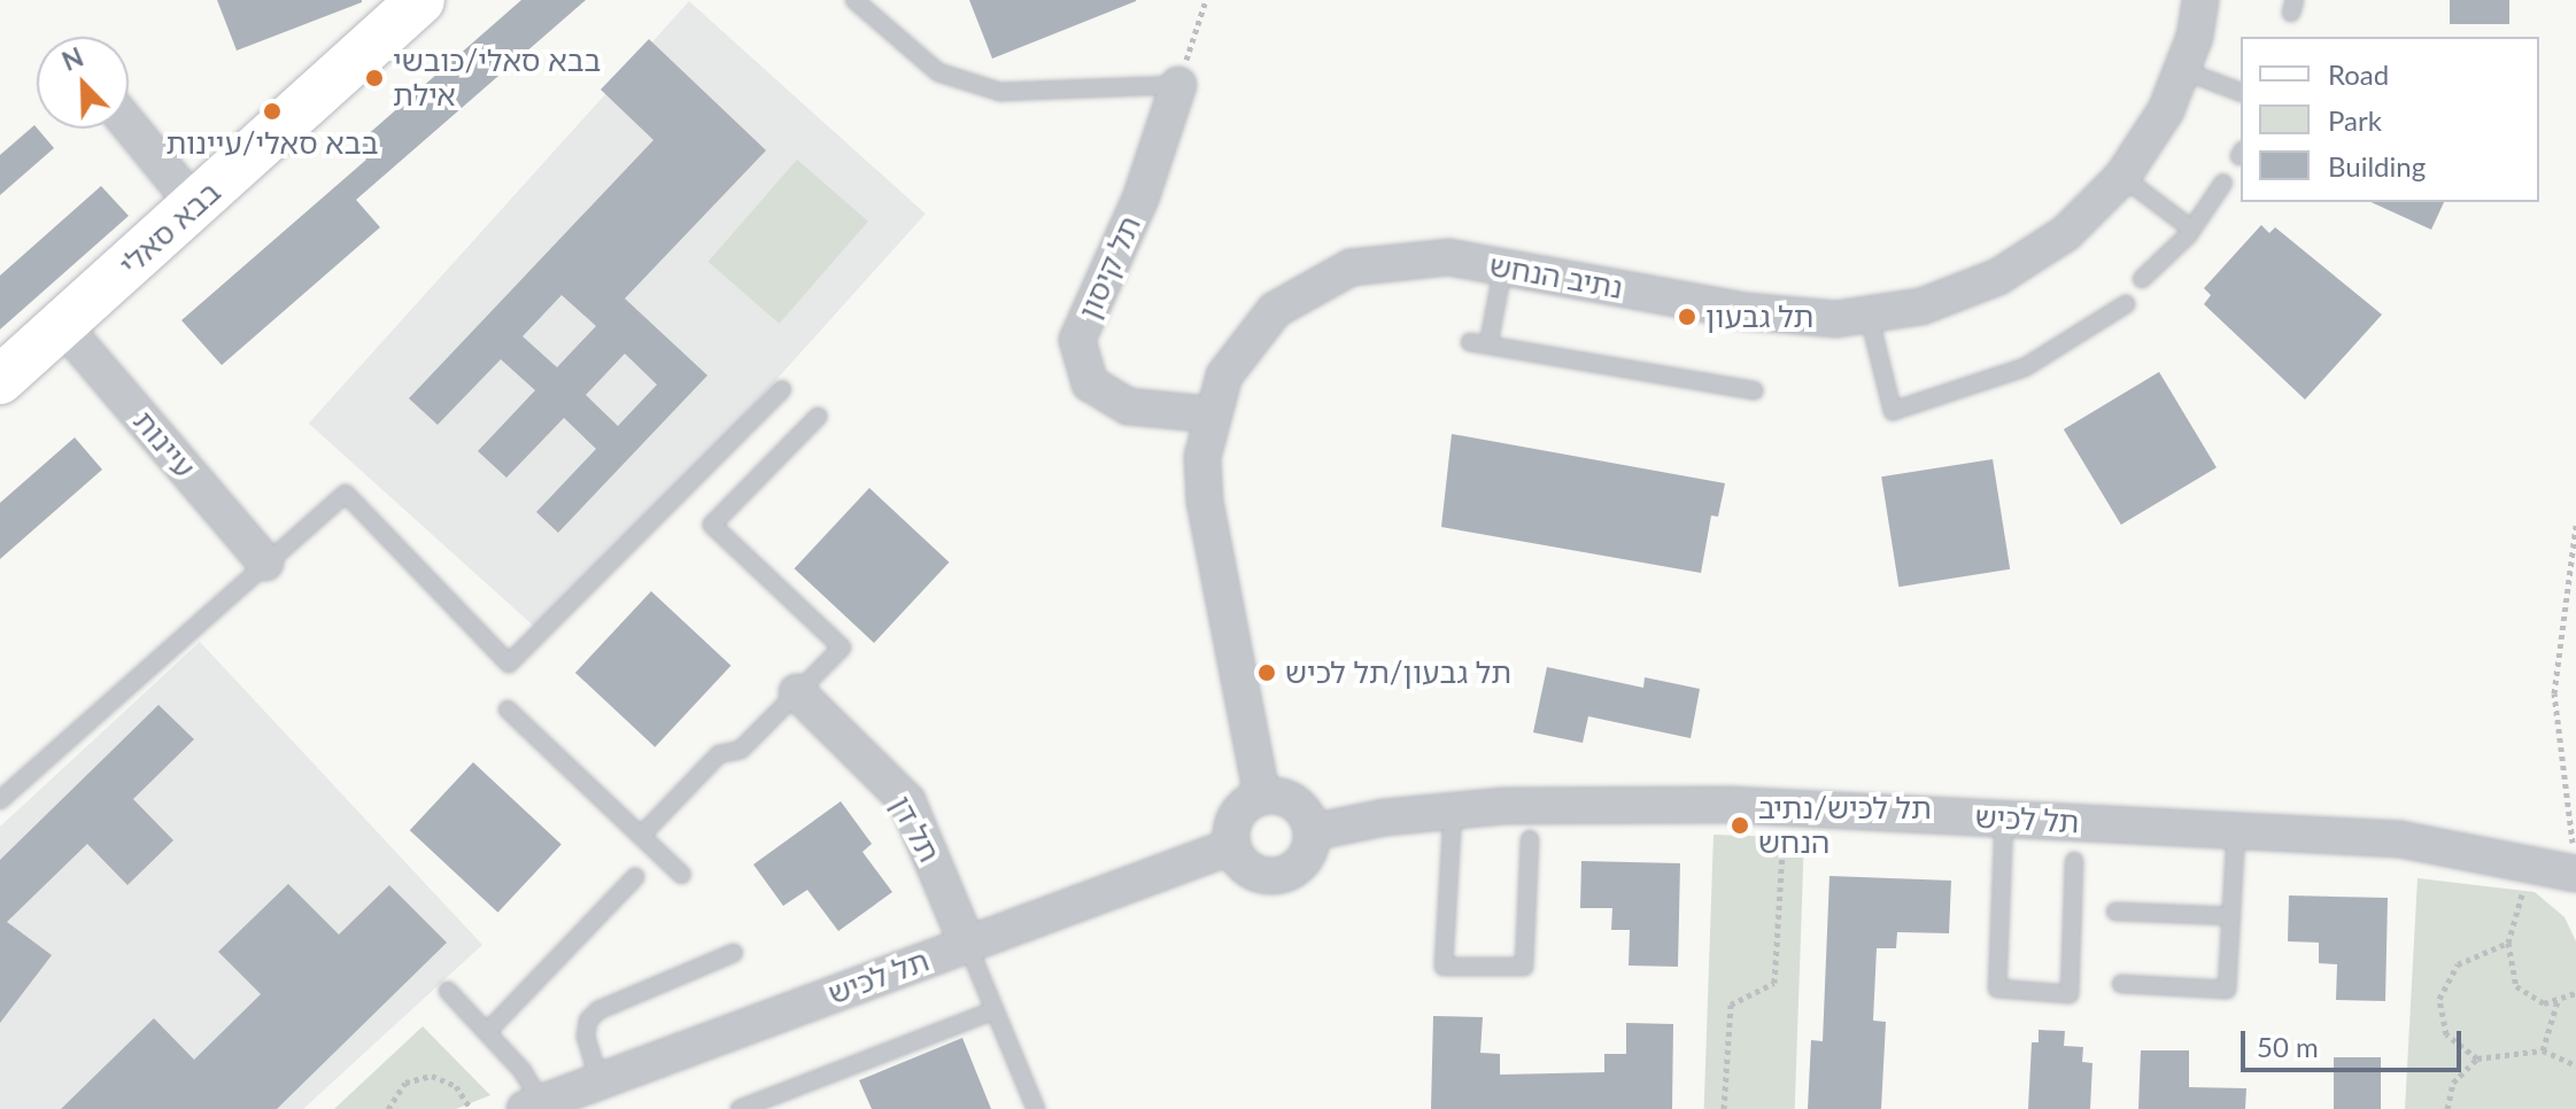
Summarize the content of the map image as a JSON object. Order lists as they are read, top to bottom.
{
  "streets": {
    "street": [
      "בבא סאלי",
      "תל קיסון",
      "נתיב הנחש",
      "עיינות",
      "תל לכיש",
      "תל דן"
    ]
  },
  "crossings": [
    ["בבא סאלי", "עיינות"],
    ["תל קיסון", "נתיב הנחש"],
    ["נתיב הנחש", "תל לכיש"],
    ["תל לכיש", "תל דן"]
  ],
  "places": [
    "בבא סאלי/כובשי אילת",
    "בבא סאלי/עיינות",
    "תל גבעון",
    "תל גבעון/תל לכיש",
    "תל לכיש/נתיב הנחש"
  ],
  "legend": ["Road", "Park", "Building"],
  "scale_bar": "50 m",
  "north": "top left"
}
